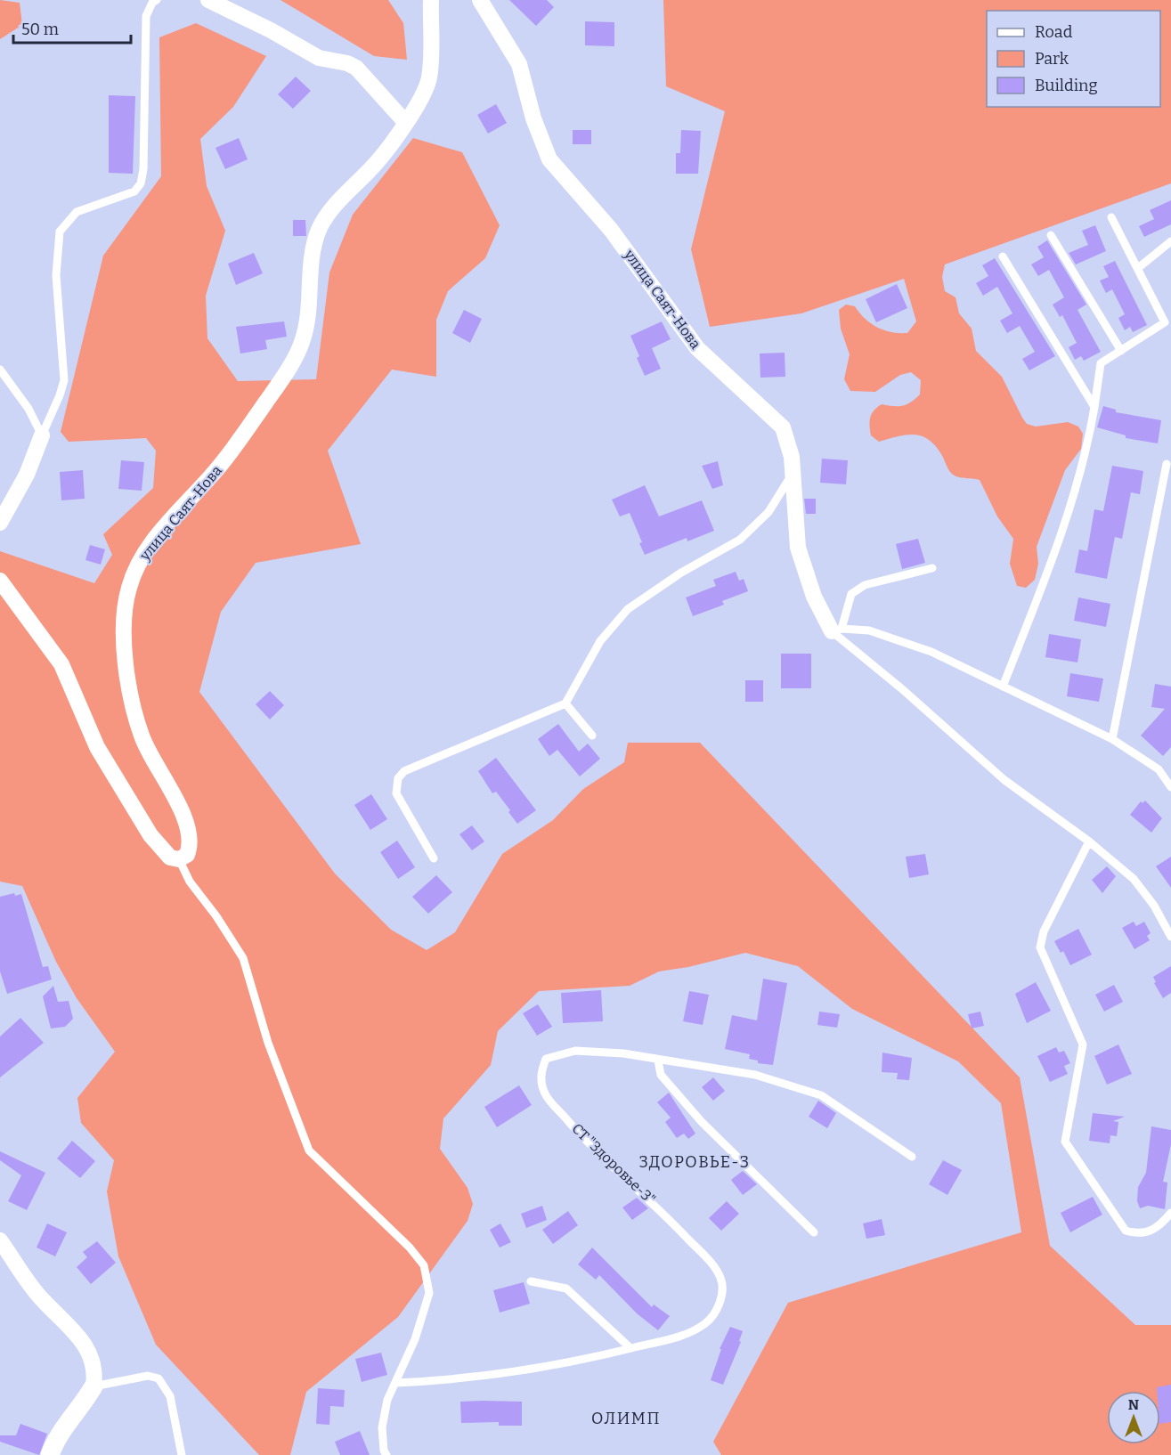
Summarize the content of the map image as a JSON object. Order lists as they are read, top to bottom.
{
  "streets": {
    "street": ["улица Саят-Нова"],
    "lane": ["СТ \"Здоровье-3\""]
  },
  "districts": ["ЗДОРОВЬЕ-3", "ОЛИМП"],
  "legend": ["Road", "Park", "Building"],
  "scale_bar": "50 m",
  "north": "top"
}
